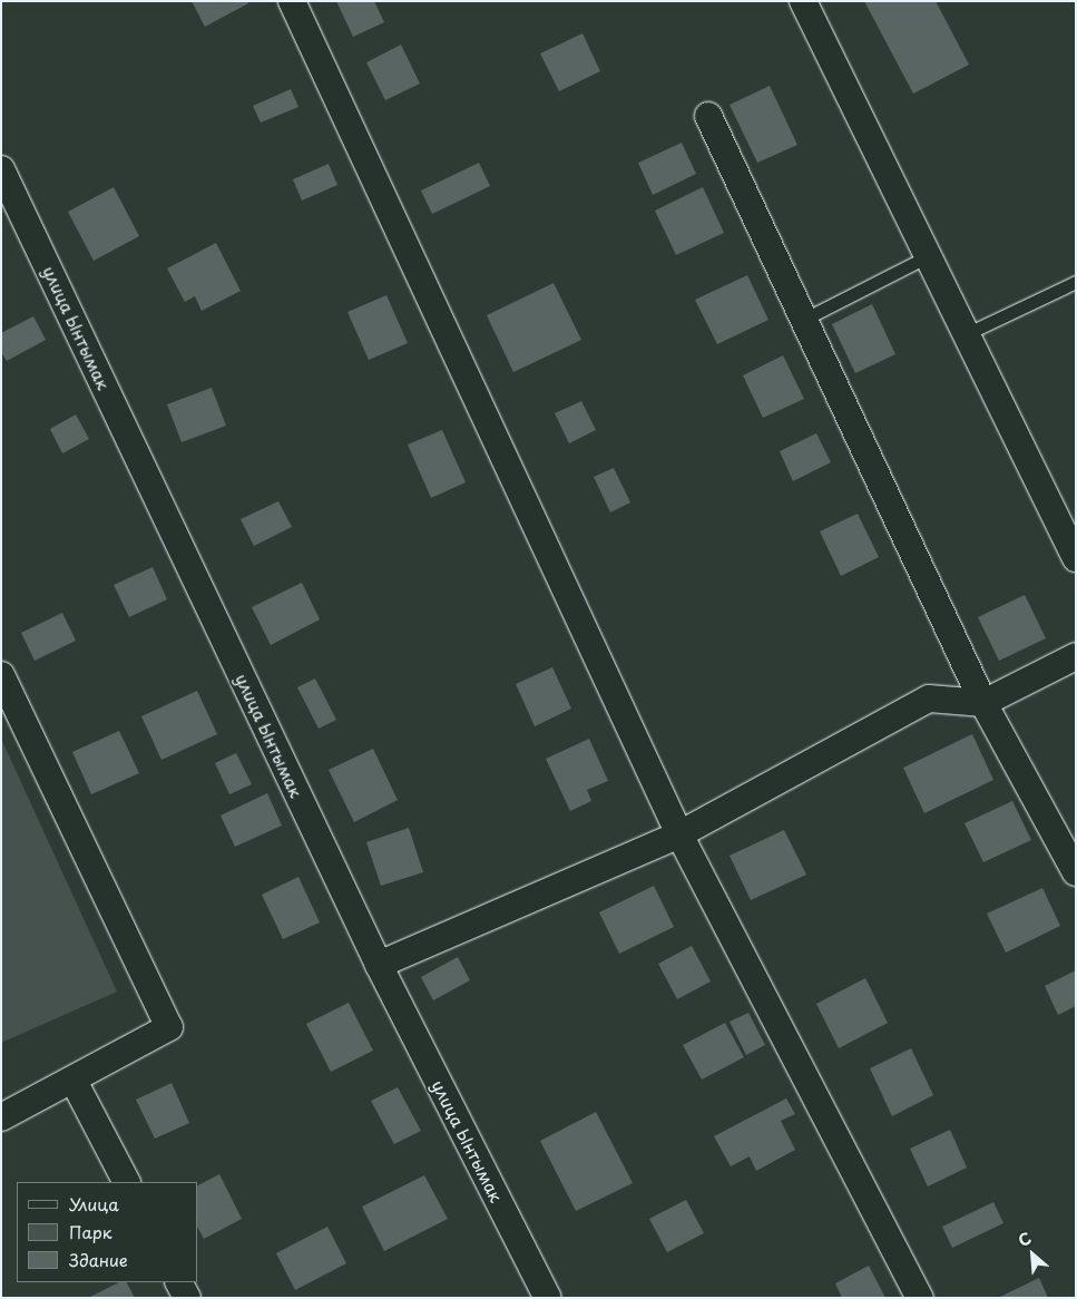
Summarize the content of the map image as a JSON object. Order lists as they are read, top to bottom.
{
  "streets": {
    "street": ["улица Ынтымак"]
  },
  "legend": ["Улица", "Парк", "Здание"],
  "north": "top left"
}
